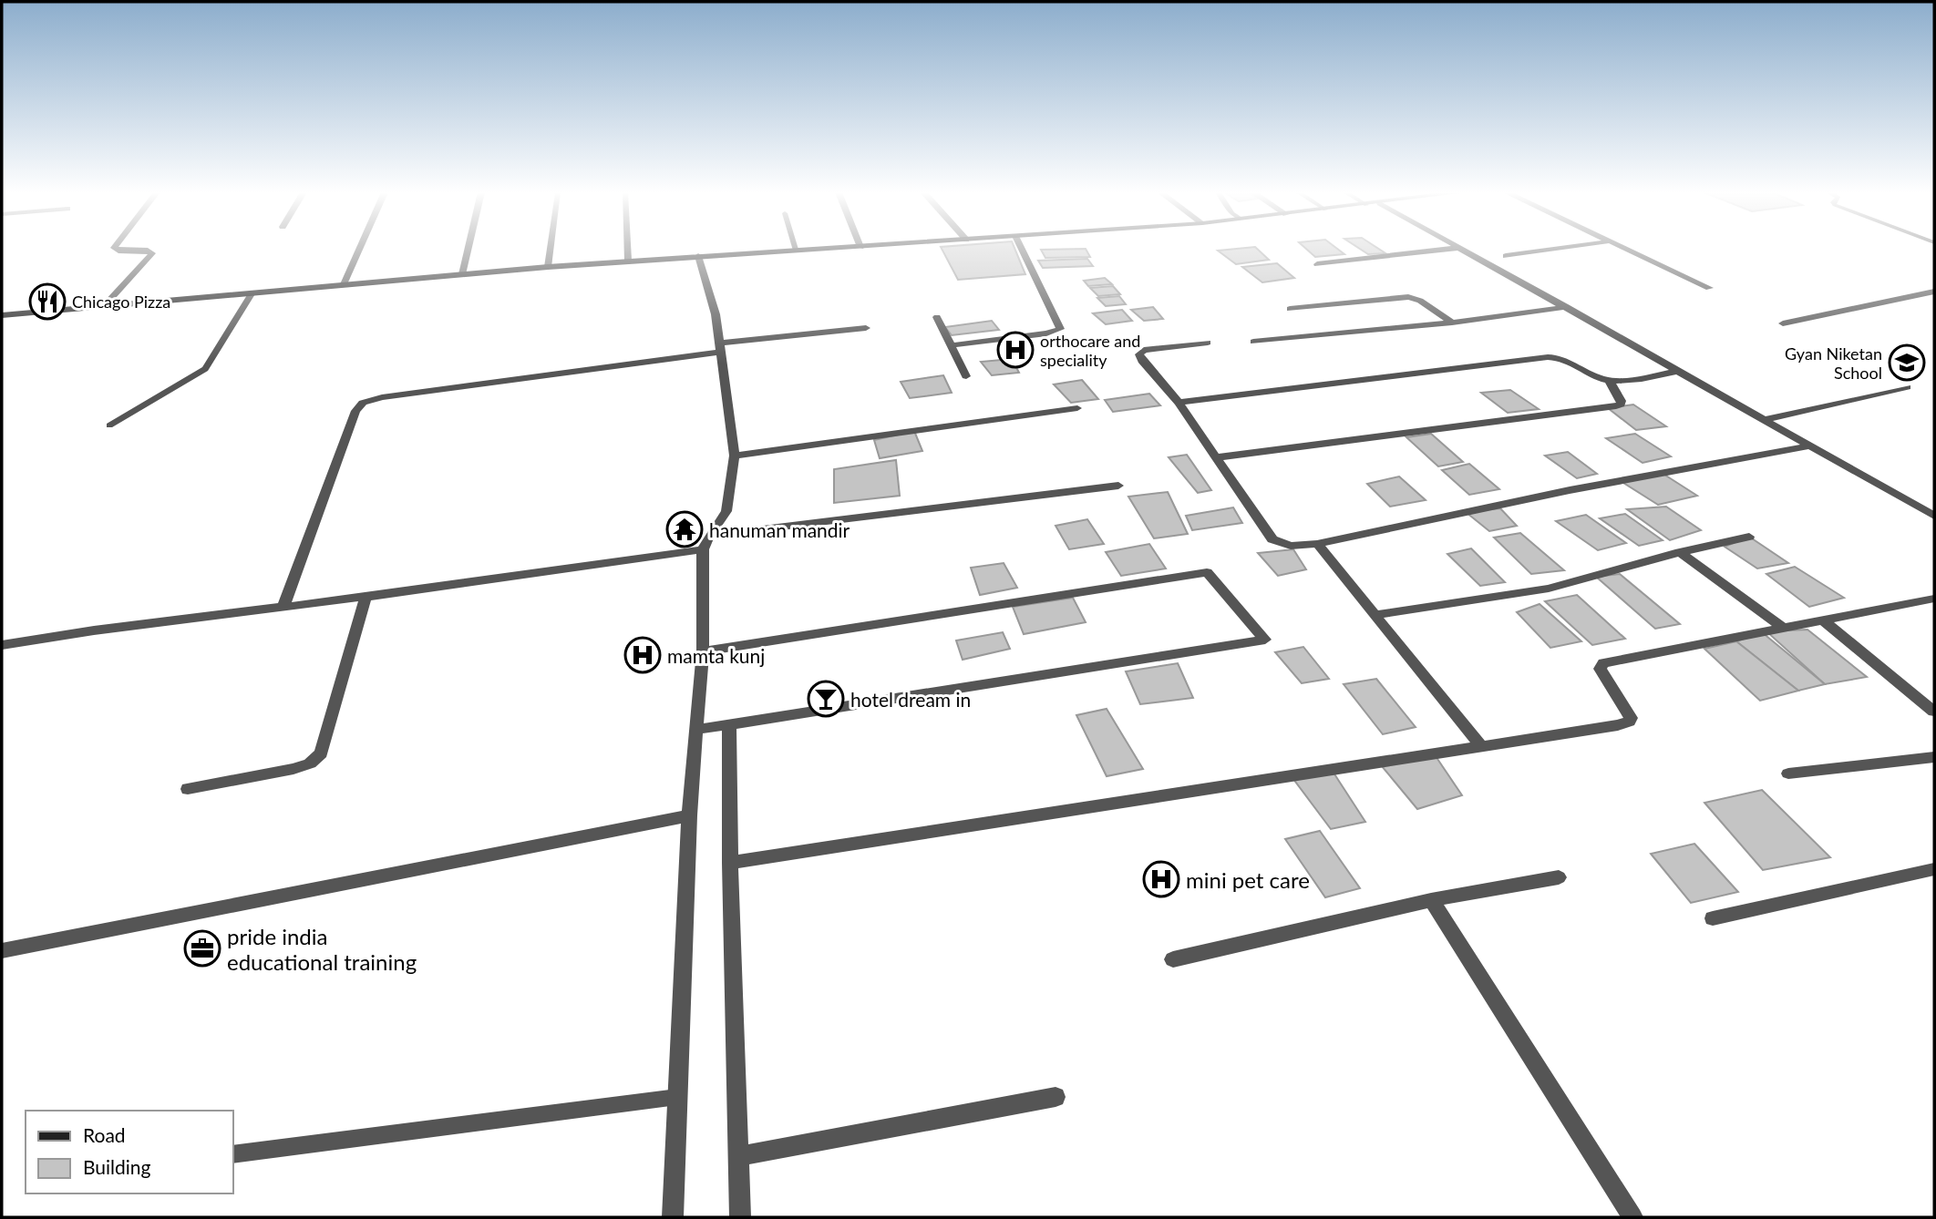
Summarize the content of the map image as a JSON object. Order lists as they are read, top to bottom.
{
  "places": {
    "restaurant": ["Chicago Pizza"],
    "hospital": ["orthocare and speciality", "mamta kunj", "mini pet care"],
    "school or university": ["Gyan Niketan School"],
    "temple": ["hanuman mandir"],
    "bar": ["hotel dream in"],
    "office": ["pride india educational training"]
  },
  "legend": ["Road", "Building"]
}
